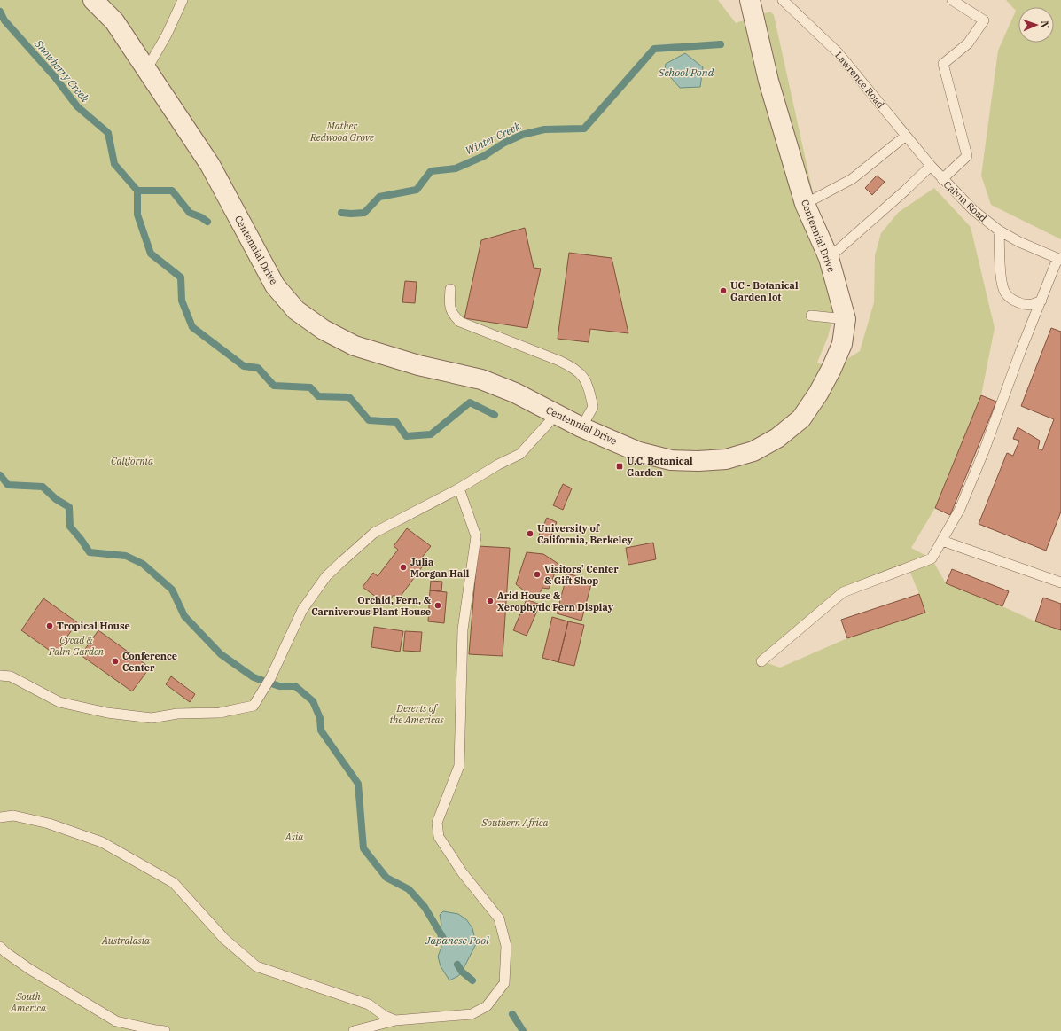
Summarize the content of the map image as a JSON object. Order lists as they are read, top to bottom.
{
  "streets": {
    "street": ["Centennial Drive"],
    "lane": ["Lawrence Road", "Calvin Road"]
  },
  "crossings": [
    ["Lawrence Road", "Calvin Road"]
  ],
  "water": [
    "Snowberry Creek",
    "School Pond",
    "Winter Creek",
    "Japanese Pool"
  ],
  "parks": [
    "Mather Redwood Grove",
    "California",
    "Cycad & Palm Garden",
    "Deserts of the Americas",
    "Southern Africa",
    "Asia",
    "Australasia",
    "South America"
  ],
  "places": {
    "other": [
      "UC - Botanical Garden lot",
      "University of California, Berkeley",
      "Julia Morgan Hall",
      "Visitors' Center & Gift Shop",
      "Arid House & Xerophytic Fern Display",
      "Orchid, Fern, & Carniverous Plant House",
      "Tropical House",
      "Conference Center"
    ],
    "transit": ["U.C. Botanical Garden"]
  },
  "north": "right"
}
